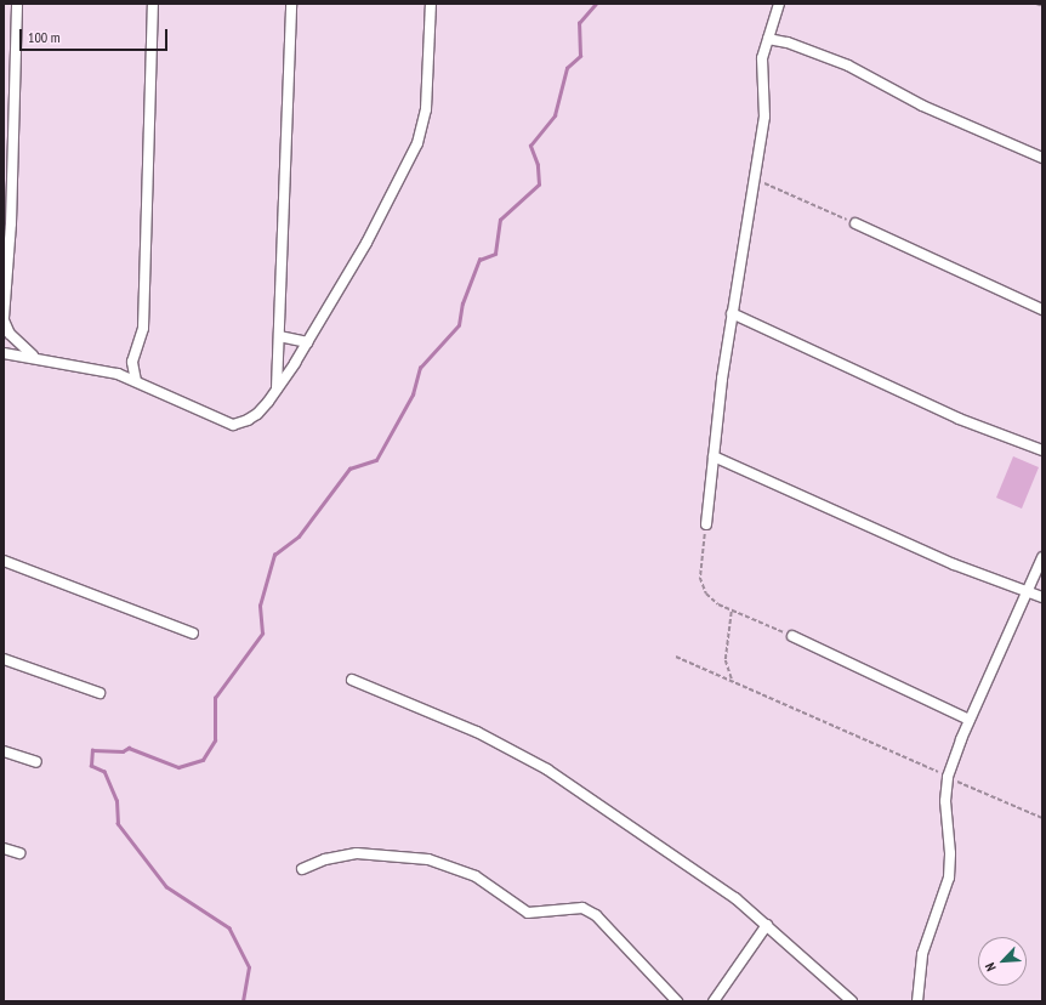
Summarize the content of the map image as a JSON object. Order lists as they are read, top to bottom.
{
  "scale_bar": "100 m",
  "north": "bottom left"
}
